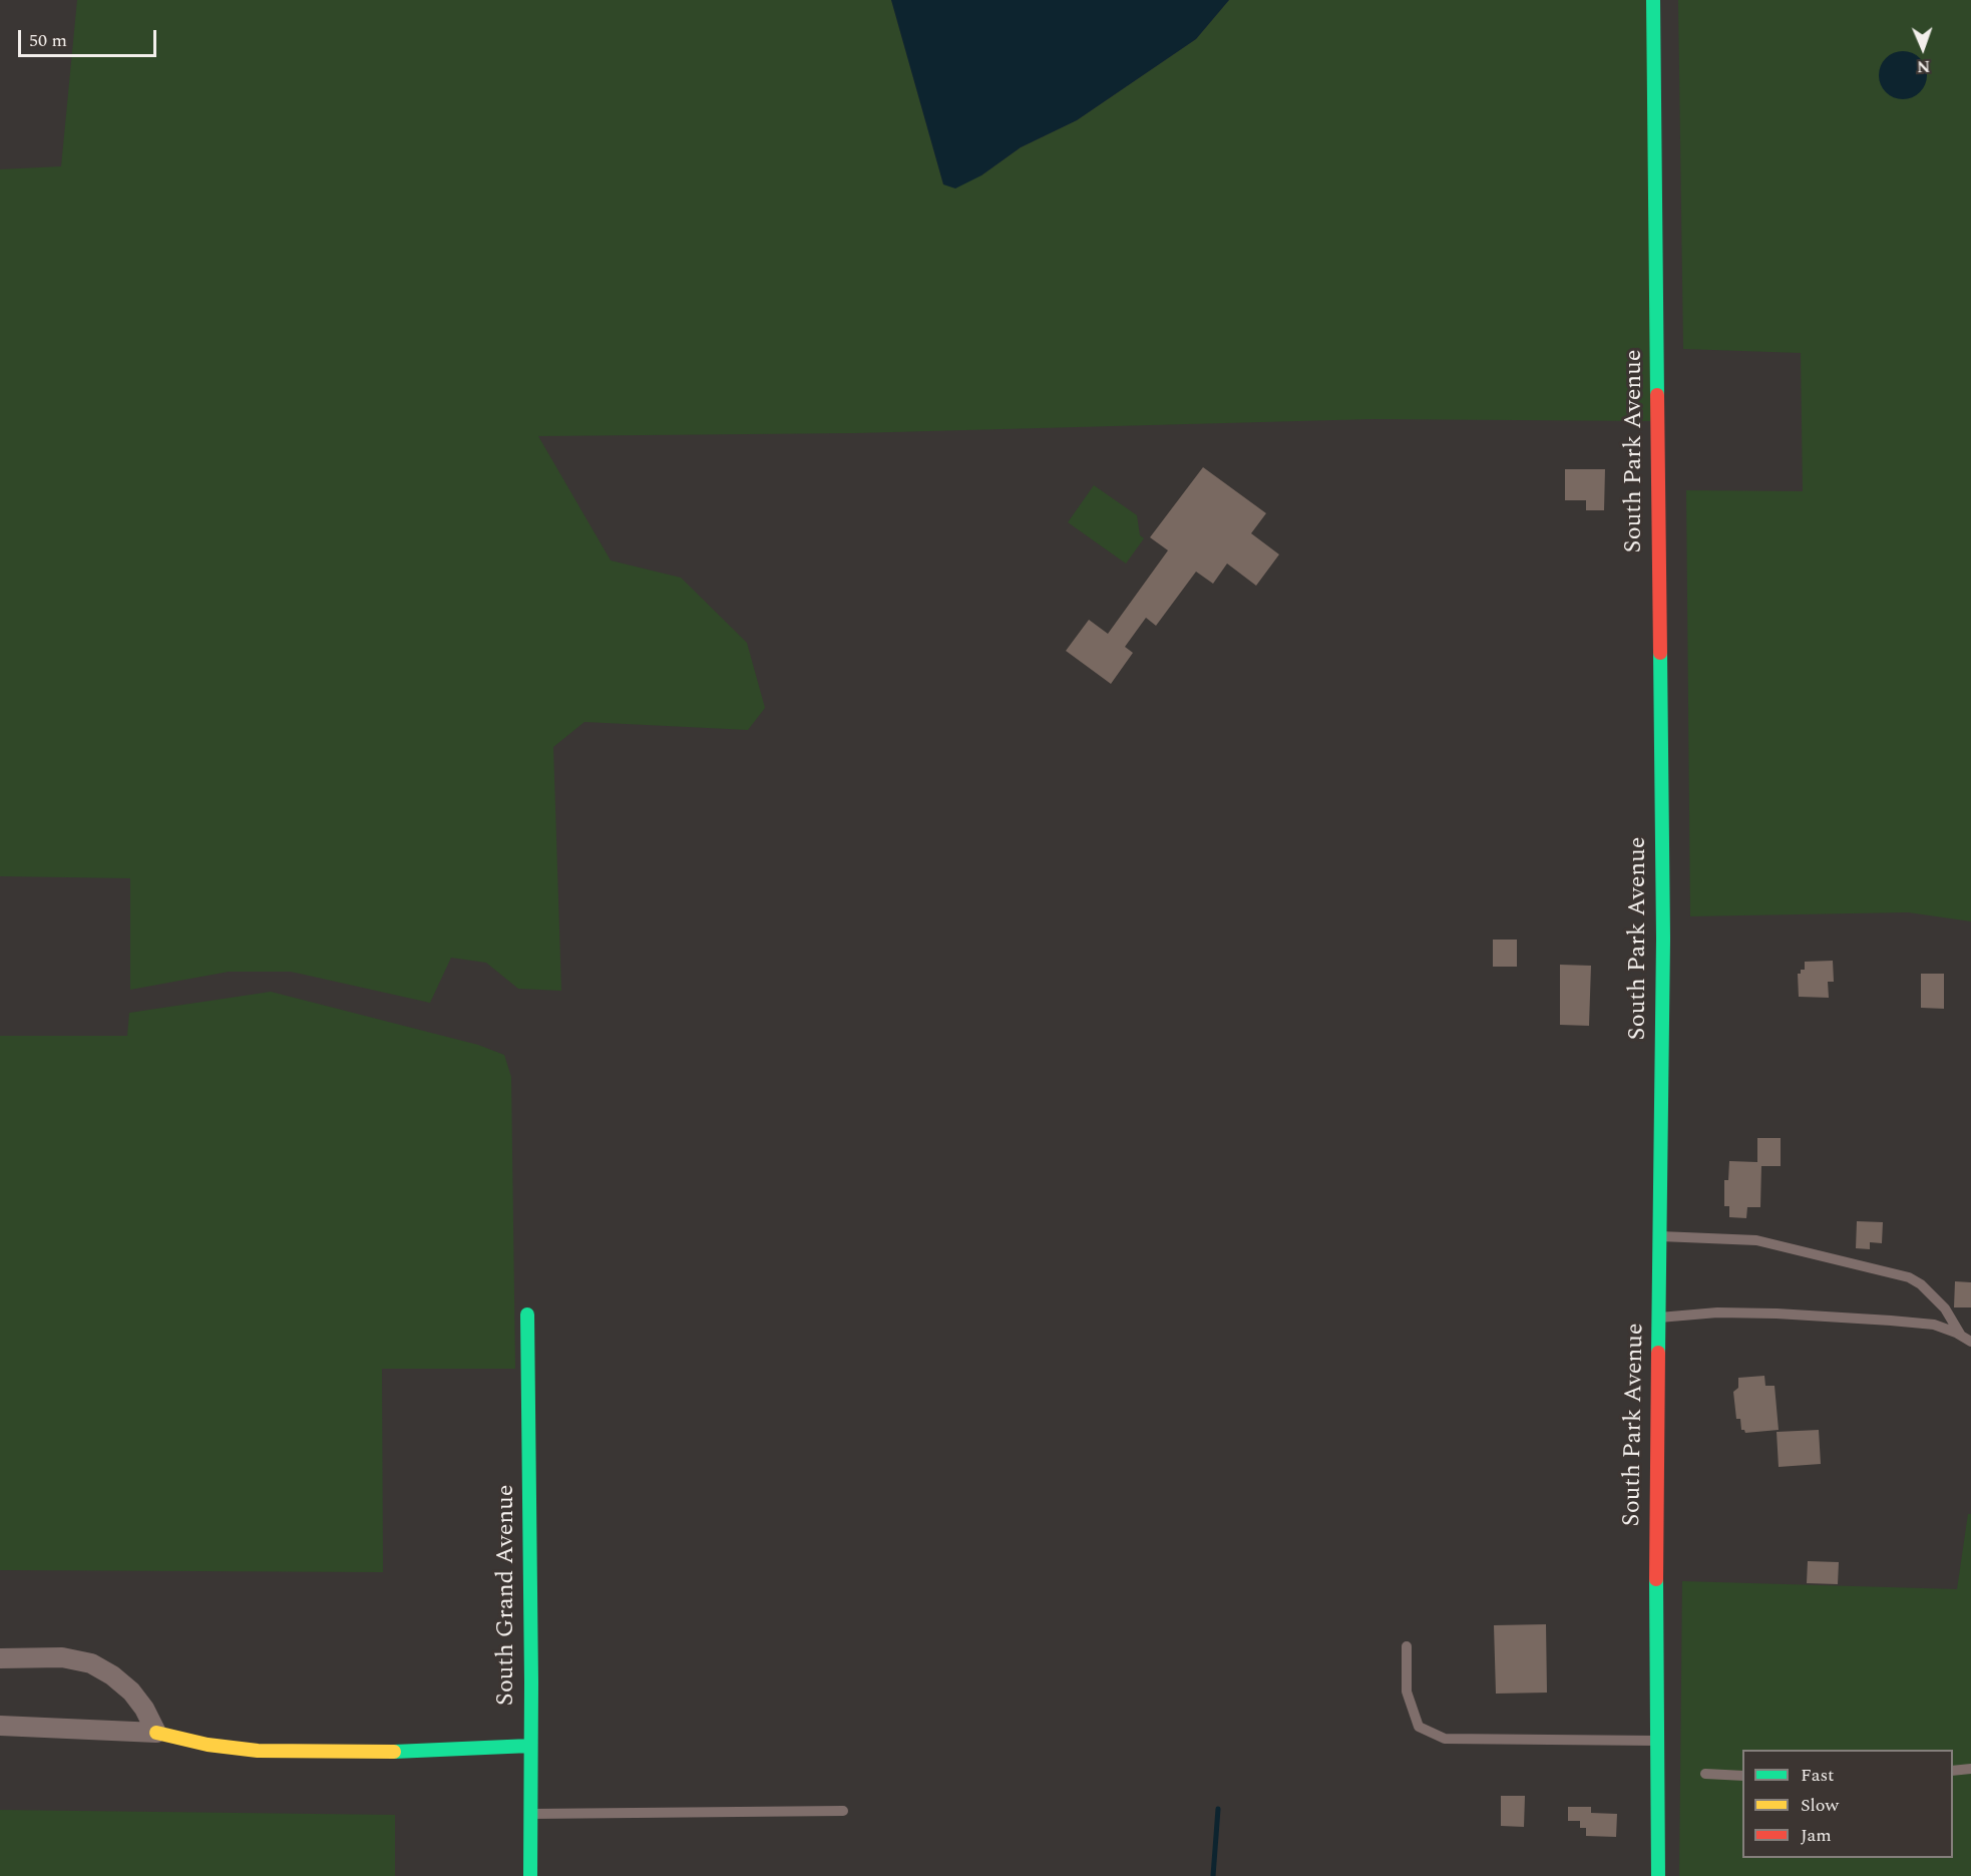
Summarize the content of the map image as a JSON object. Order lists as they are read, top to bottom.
{
  "streets": {
    "street": ["South Park Avenue", "South Grand Avenue"]
  },
  "legend": ["Fast", "Slow", "Jam"],
  "scale_bar": "50 m",
  "north": "bottom"
}
